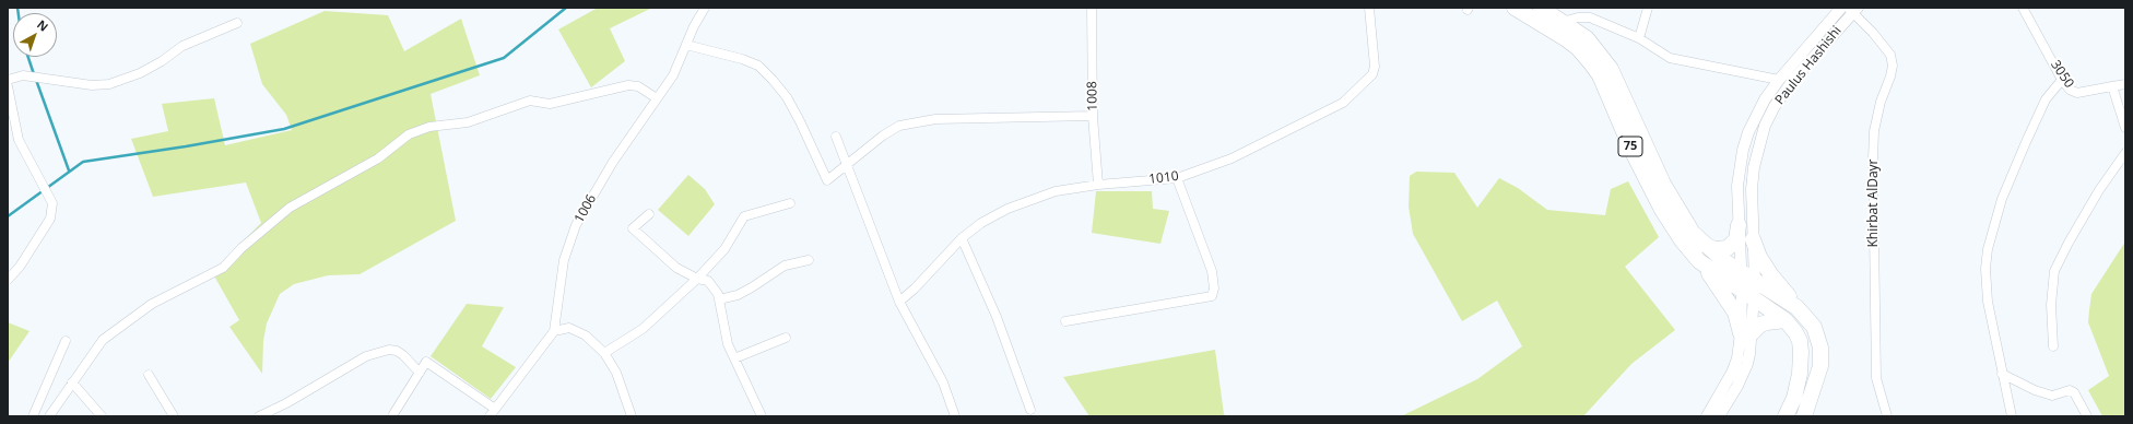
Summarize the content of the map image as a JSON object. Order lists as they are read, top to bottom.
{
  "streets": {
    "highway": ["75"],
    "street": [
      "Paulus Hashishi",
      "3050",
      "1008",
      "1010",
      "Khirbat AlDayr",
      "1006"
    ]
  },
  "crossings": [
    ["Paulus Hashishi", "75"],
    ["Paulus Hashishi", "Khirbat AlDayr"],
    ["1008", "1010"]
  ],
  "north": "top right"
}
